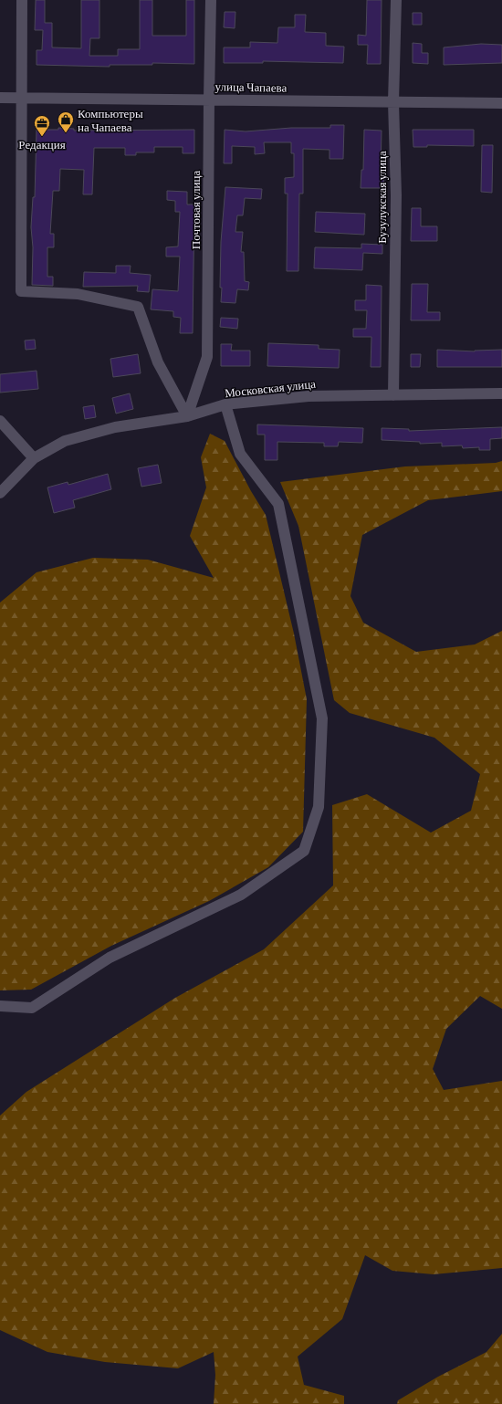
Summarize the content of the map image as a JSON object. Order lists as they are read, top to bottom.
{
  "streets": {
    "street": [
      "улица Чапаева",
      "Бузулукская улица",
      "Почтовая улица",
      "Московская улица"
    ]
  },
  "crossings": [
    ["улица Чапаева", "Бузулукская улица"],
    ["улица Чапаева", "Почтовая улица"],
    ["Бузулукская улица", "Московская улица"],
    ["Почтовая улица", "Московская улица"]
  ],
  "places": {
    "shop": ["Компьютеры на Чапаева"],
    "office": ["Редакция"]
  }
}
